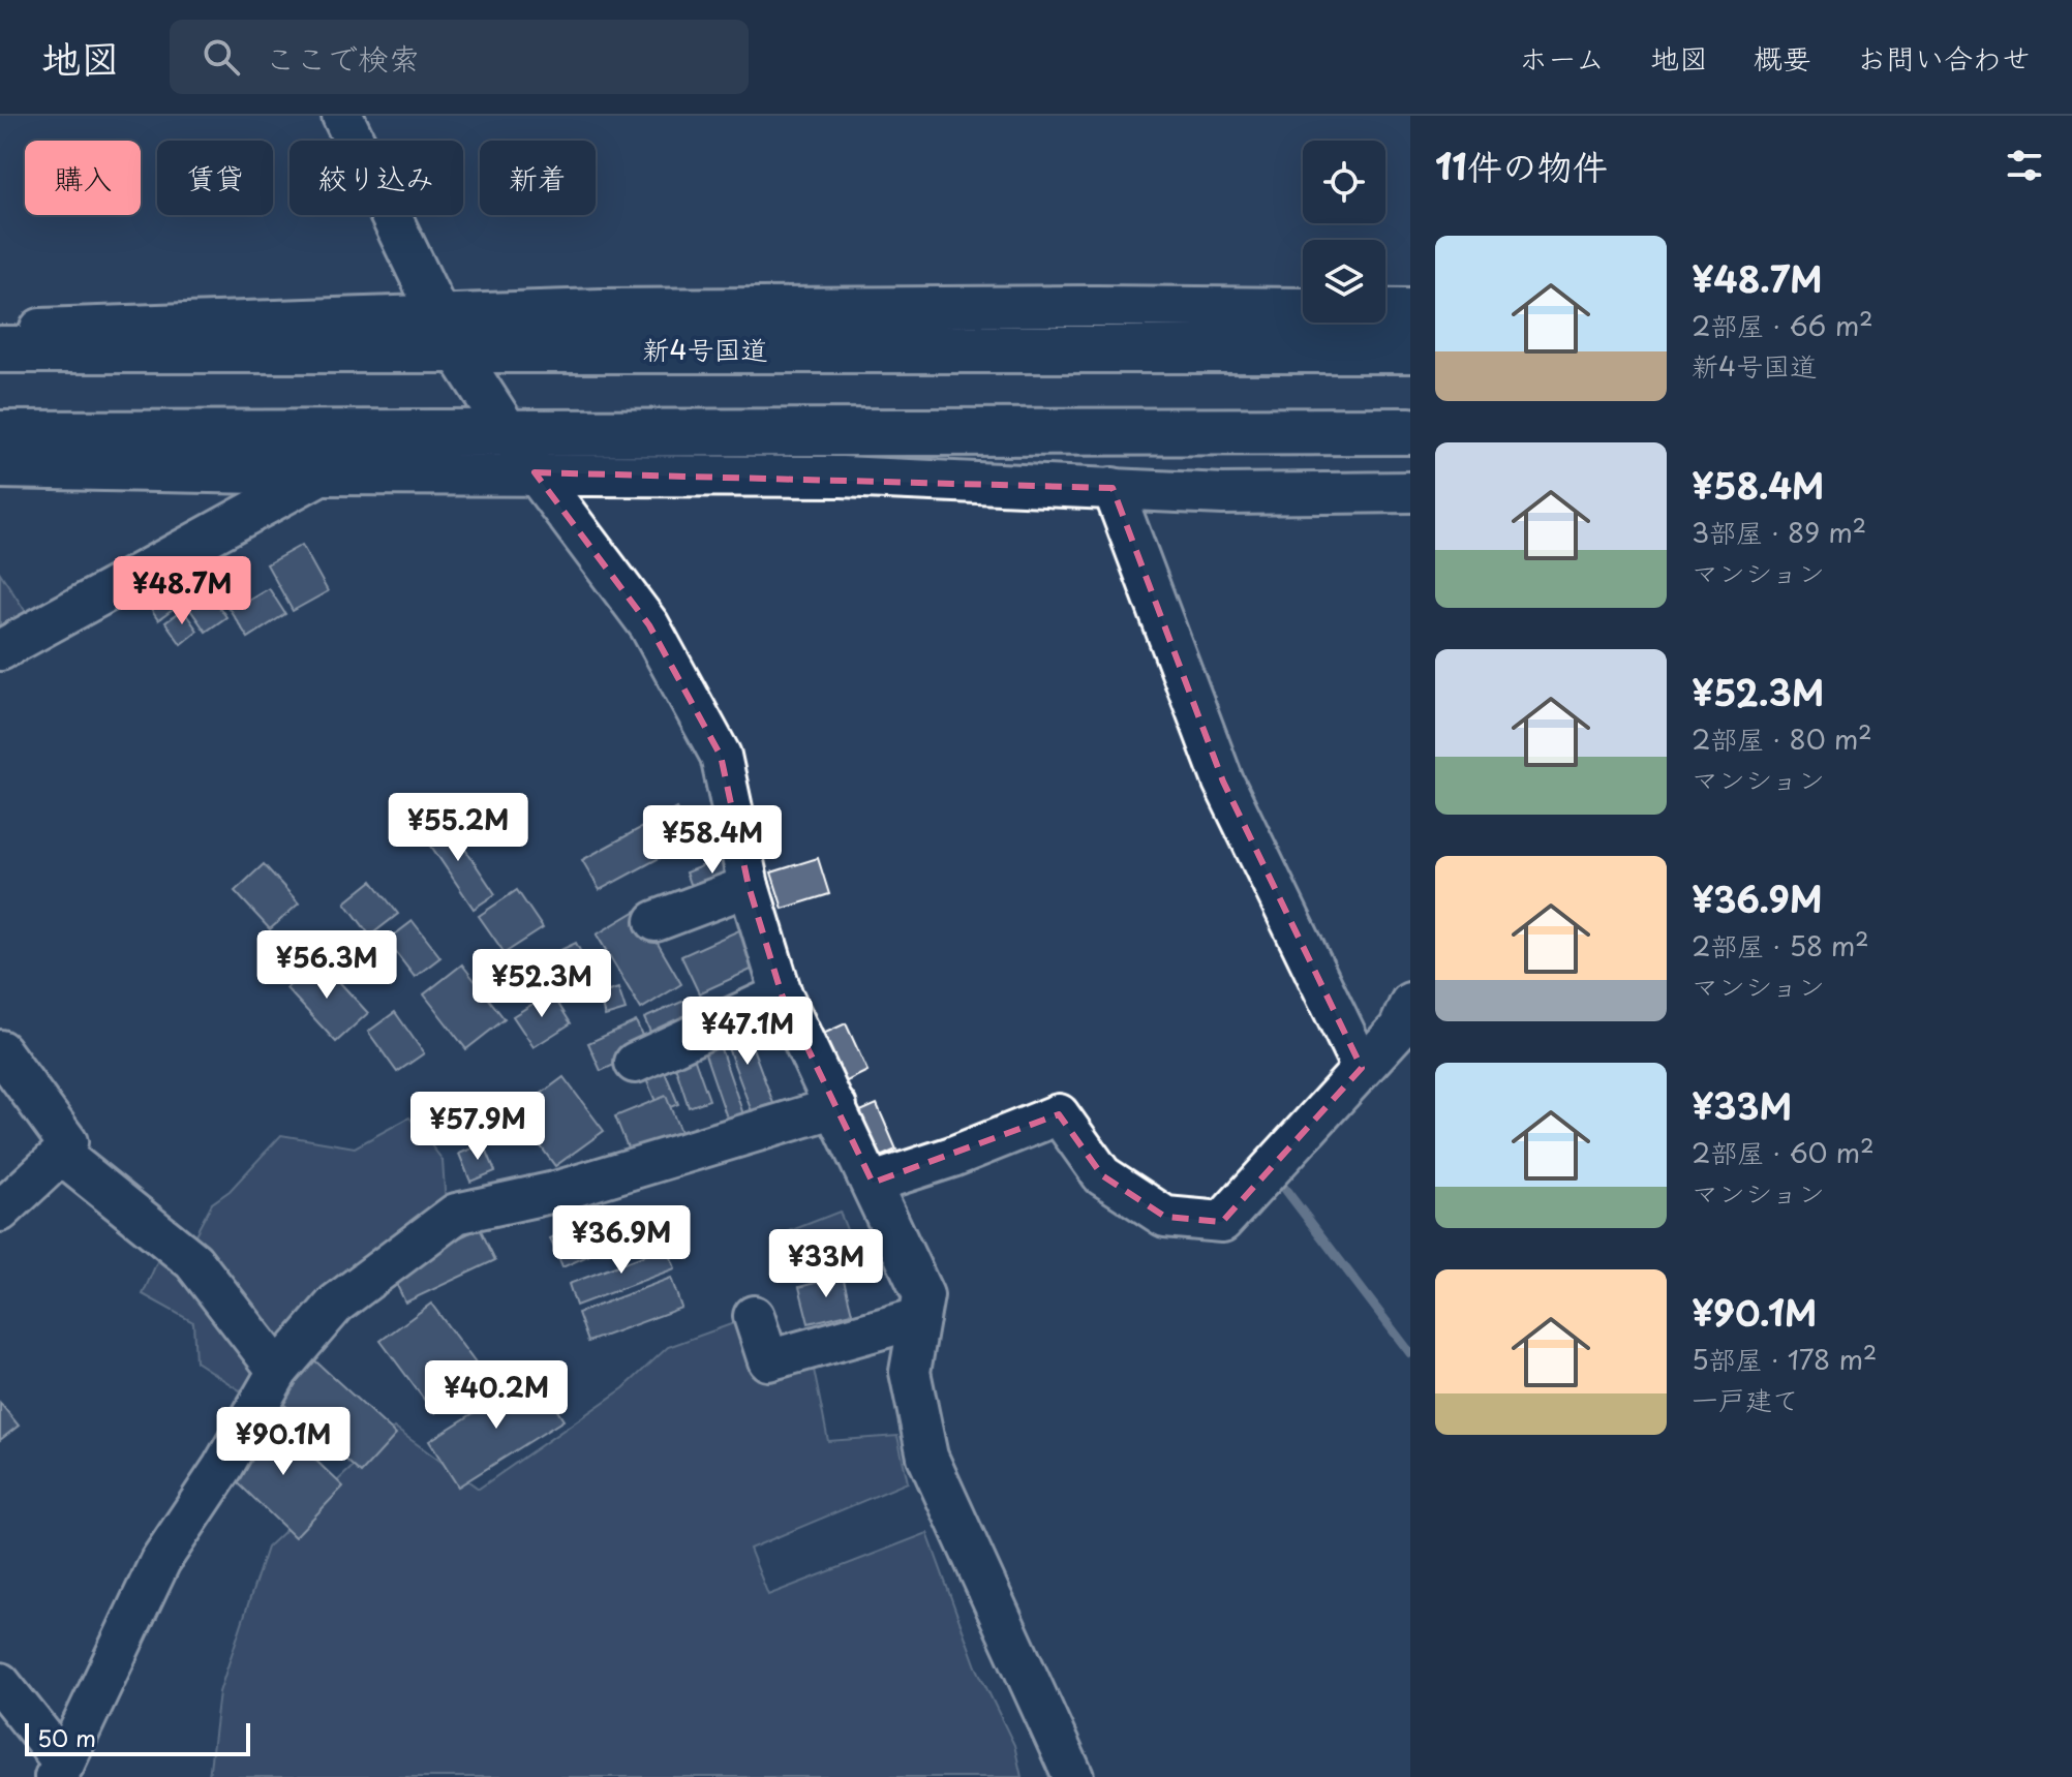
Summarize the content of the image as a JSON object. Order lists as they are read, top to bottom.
{
  "streets": {
    "highway": ["新4号国道"]
  },
  "scale_bar": "50 m",
  "page": {
    "header": "地図",
    "search": "ここで検索",
    "nav": [
      "ホーム",
      "地図",
      "概要",
      "お問い合わせ"
    ],
    "heading": "11件の物件",
    "chip": [
      "購入",
      "賃貸",
      "絞り込み",
      "新着"
    ],
    "list": [
      {
        "name": "¥48.7M",
        "note": "2部屋 · 66 m² · 新4号国道"
      },
      {
        "name": "¥58.4M",
        "note": "3部屋 · 89 m² · マンション"
      },
      {
        "name": "¥52.3M",
        "note": "2部屋 · 80 m² · マンション"
      },
      {
        "name": "¥36.9M",
        "note": "2部屋 · 58 m² · マンション"
      },
      {
        "name": "¥33M",
        "note": "2部屋 · 60 m² · マンション"
      },
      {
        "name": "¥90.1M",
        "note": "5部屋 · 178 m² · 一戸建て"
      }
    ],
    "price": [
      "¥48.7M",
      "¥55.2M",
      "¥58.4M",
      "¥56.3M",
      "¥52.3M",
      "¥47.1M",
      "¥57.9M",
      "¥36.9M",
      "¥33M",
      "¥40.2M",
      "¥90.1M"
    ],
    "scale": "50 m"
  }
}
